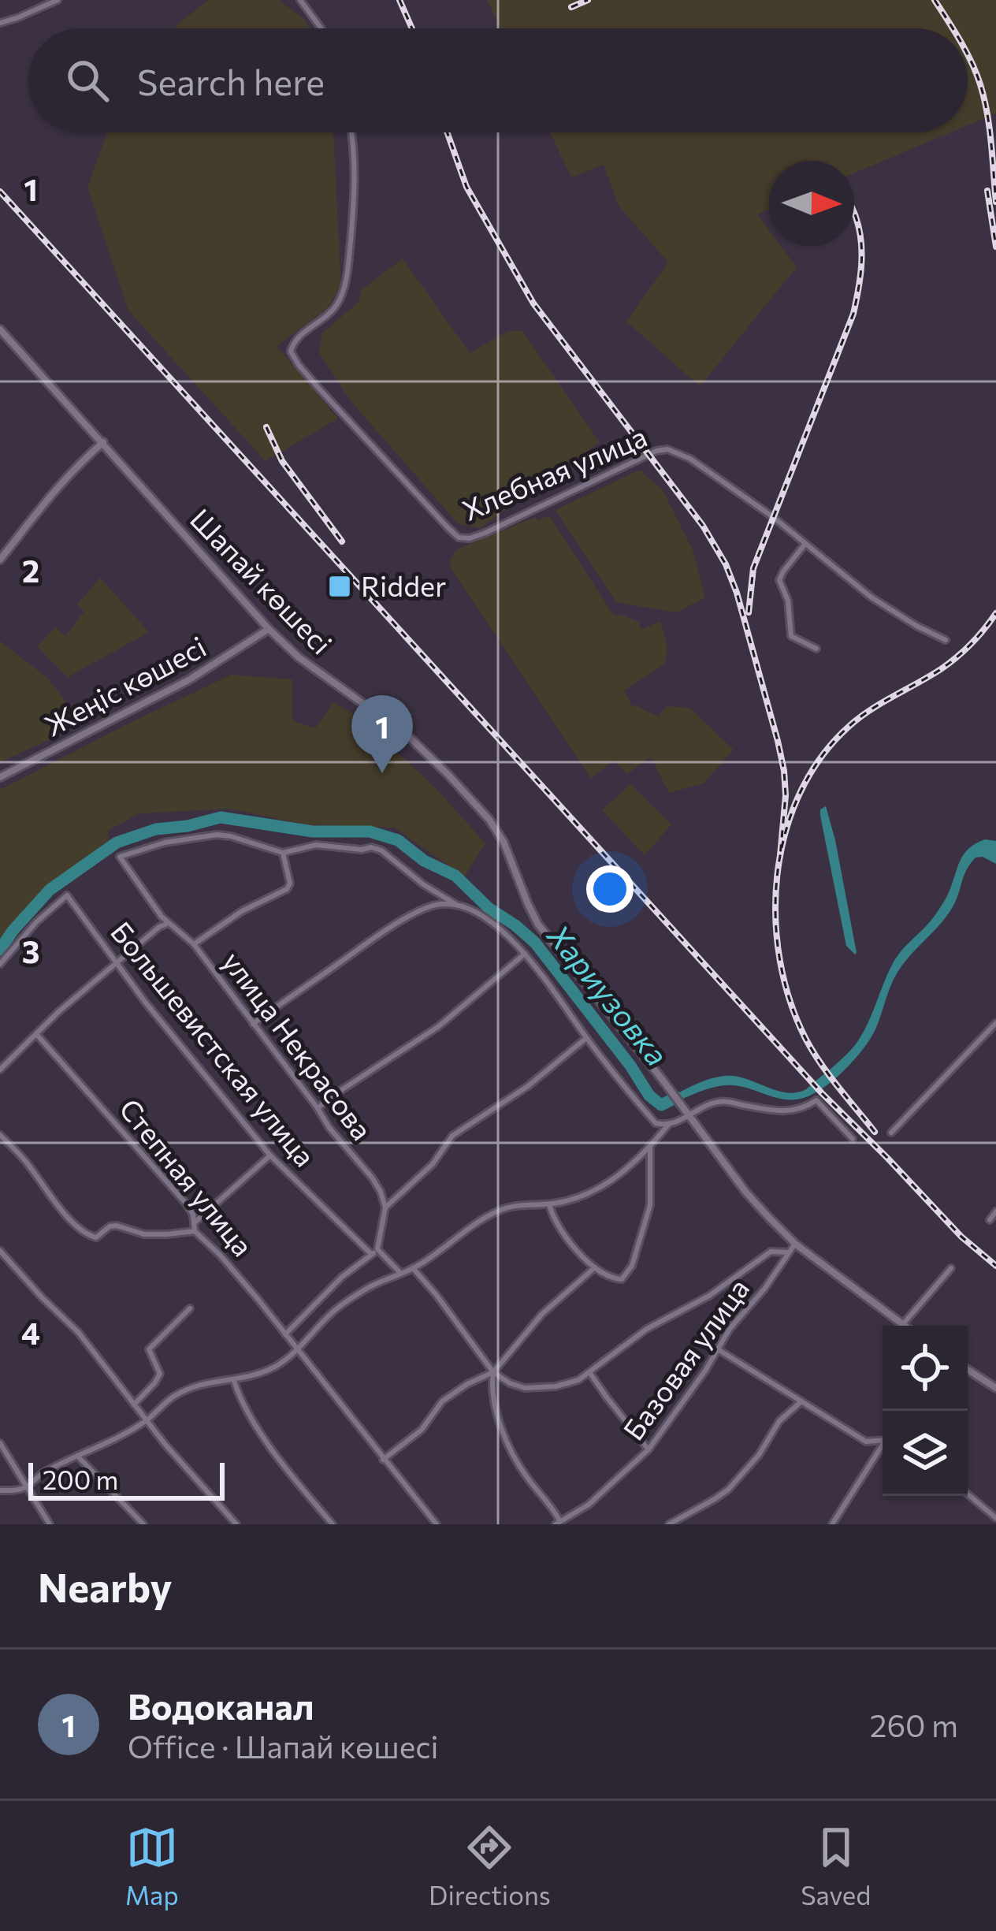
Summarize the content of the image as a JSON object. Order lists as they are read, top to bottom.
{
  "streets": {
    "street": [
      "Хлебная улица",
      "Шапай көшесі",
      "Жеңіс көшесі",
      "Большевистская улица",
      "улица Некрасова",
      "Степная улица",
      "Базовая улица"
    ]
  },
  "crossings": [
    ["Шапай көшесі", "Жеңіс көшесі"],
    ["Шапай көшесі", "Базовая улица"]
  ],
  "water": ["Хариузовка"],
  "places": {
    "transit": ["Ridder"]
  },
  "scale_bar": "200 m",
  "north": "right",
  "page": {
    "search": "Search here",
    "pins": "1",
    "scale": "200 m",
    "heading": "Nearby",
    "list": [
      {
        "mark": "1",
        "name": "Водоканал",
        "note": "Office · Шапай көшесі",
        "value": "260 m"
      }
    ],
    "nav": ["Map", "Directions", "Saved"]
  },
  "grid": {
    "rows": [
      "1",
      "2",
      "3",
      "4"
    ]
  }
}
